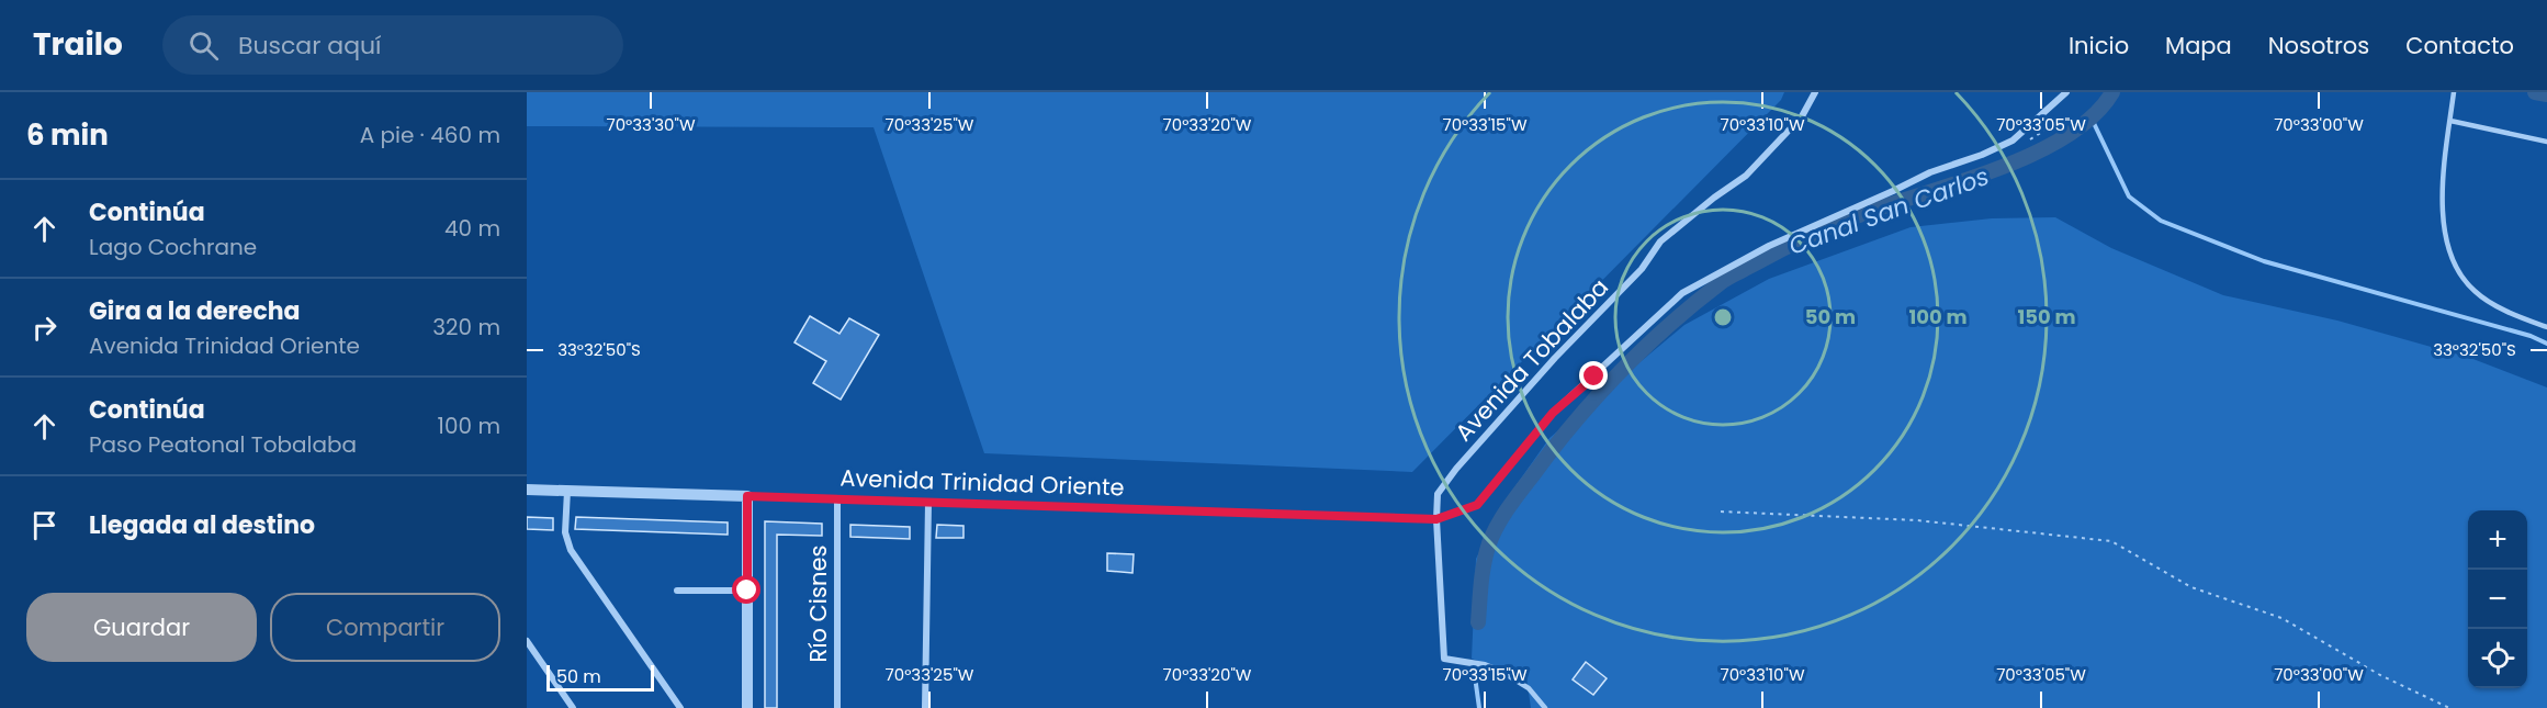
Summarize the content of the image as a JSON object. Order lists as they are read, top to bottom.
{
  "streets": {
    "street": ["Avenida Tobalaba", "Avenida Trinidad Oriente", "Río Cisnes"]
  },
  "crossings": [
    ["Avenida Tobalaba", "Avenida Trinidad Oriente"],
    ["Avenida Trinidad Oriente", "Río Cisnes"]
  ],
  "water": ["Canal San Carlos"],
  "scale_bar": "50 m",
  "page": {
    "header": "Trailo",
    "search": "Buscar aquí",
    "nav": [
      "Inicio",
      "Mapa",
      "Nosotros",
      "Contacto"
    ],
    "heading": ["6 min", "A pie · 460 m"],
    "list": [
      ["Continúa", "Lago Cochrane", "40 m"],
      ["Gira a la derecha", "Avenida Trinidad Oriente", "320 m"],
      ["Continúa", "Paso Peatonal Tobalaba", "100 m"],
      "Llegada al destino"
    ],
    "map_buttons": ["+", "−"],
    "buttons": ["Guardar", "Compartir"],
    "scale": "50 m"
  },
  "coordinates": [
    "70°33'30\"W",
    "70°33'25\"W",
    "70°33'20\"W",
    "70°33'15\"W",
    "70°33'10\"W",
    "70°33'05\"W",
    "70°33'00\"W",
    "33°32'50\"S"
  ],
  "rings": ["50 m", "100 m", "150 m"]
}
